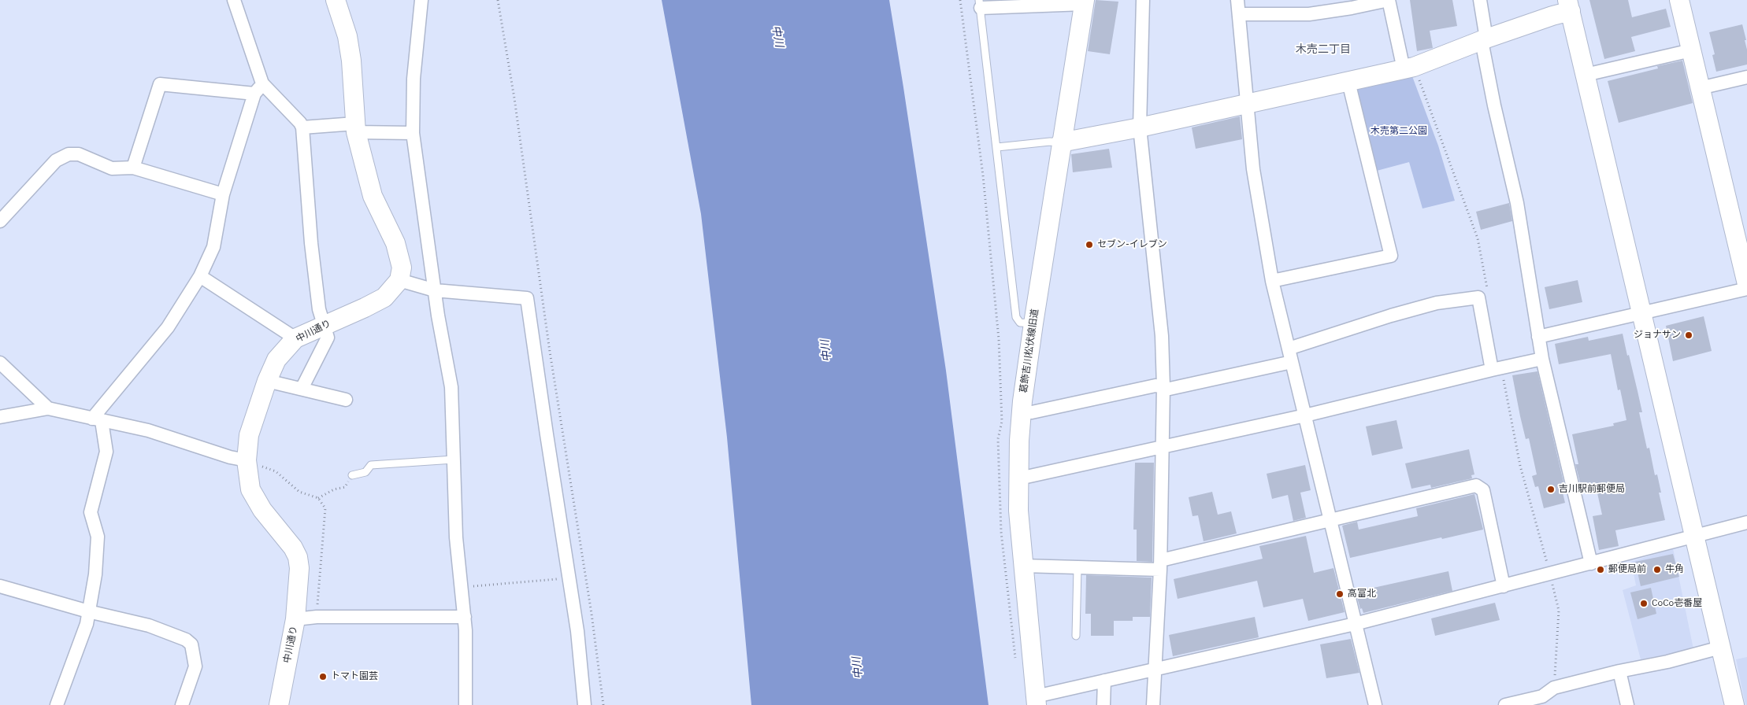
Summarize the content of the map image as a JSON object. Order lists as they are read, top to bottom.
{
  "streets": {
    "street": ["中川通り", "葛飾吉川松伏線旧道"]
  },
  "districts": ["木売二丁目"],
  "water": ["中川"],
  "parks": ["木売第二公園"],
  "places": [
    "セブン-イレブン",
    "ジョナサン",
    "吉川駅前郵便局",
    "郵便局前",
    "牛角",
    "高富北",
    "CoCo壱番屋",
    "トマト園芸"
  ]
}
